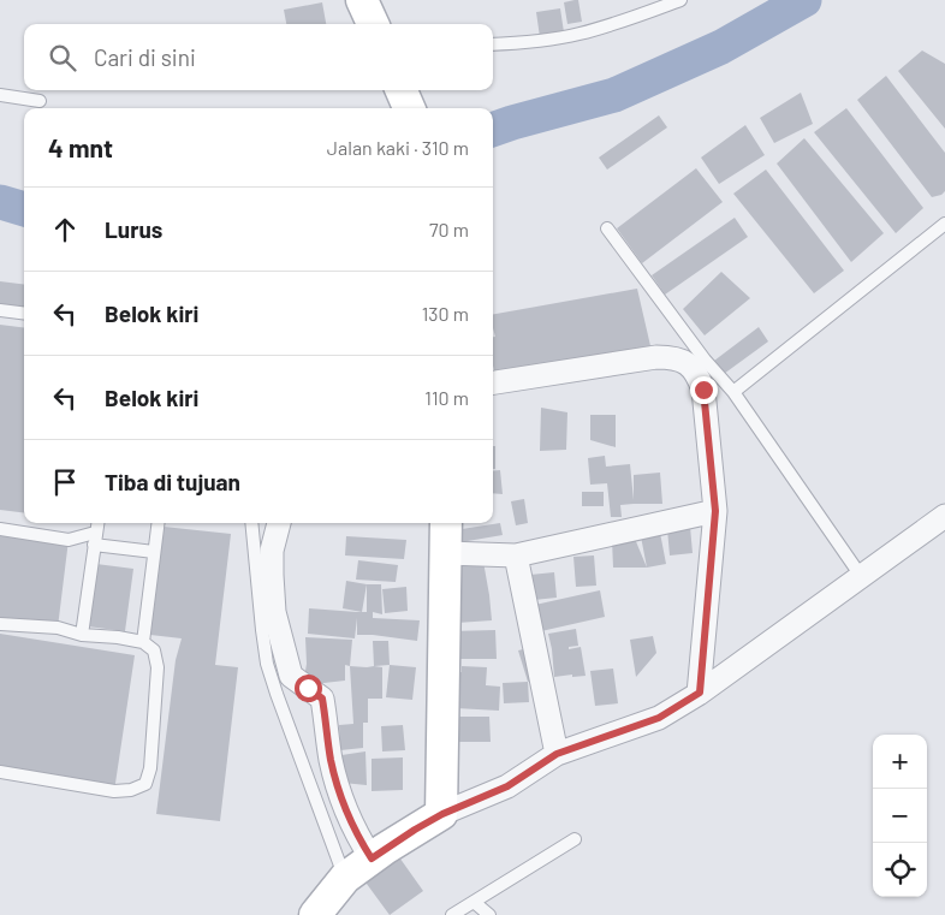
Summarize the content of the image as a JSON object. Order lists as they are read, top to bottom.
{
  "page": {
    "search": "Cari di sini",
    "heading": ["4 mnt", "Jalan kaki · 310 m"],
    "list": [
      ["Lurus", "70 m"],
      ["Belok kiri", "130 m"],
      ["Belok kiri", "110 m"],
      "Tiba di tujuan"
    ],
    "map_buttons": ["+", "−"]
  }
}
